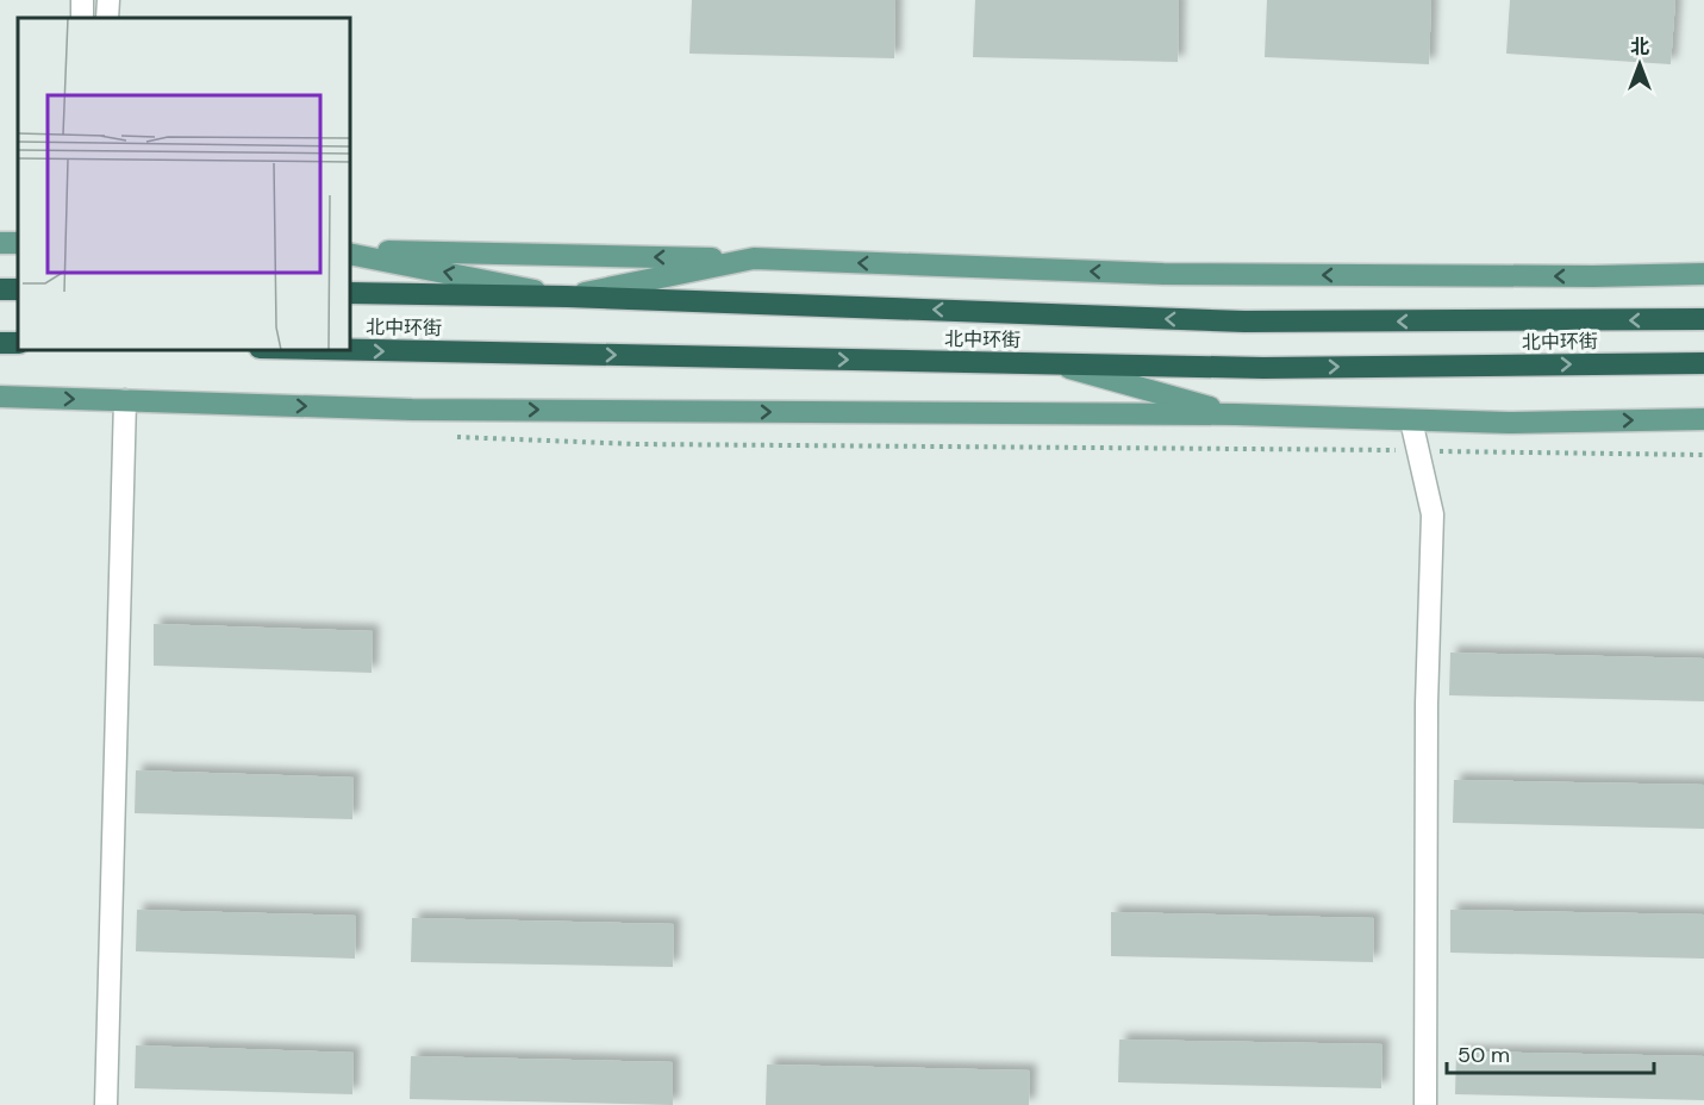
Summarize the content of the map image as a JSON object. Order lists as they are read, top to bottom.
{
  "streets": {
    "highway": ["北中环街"]
  },
  "scale_bar": "50 m",
  "north": "top"
}
